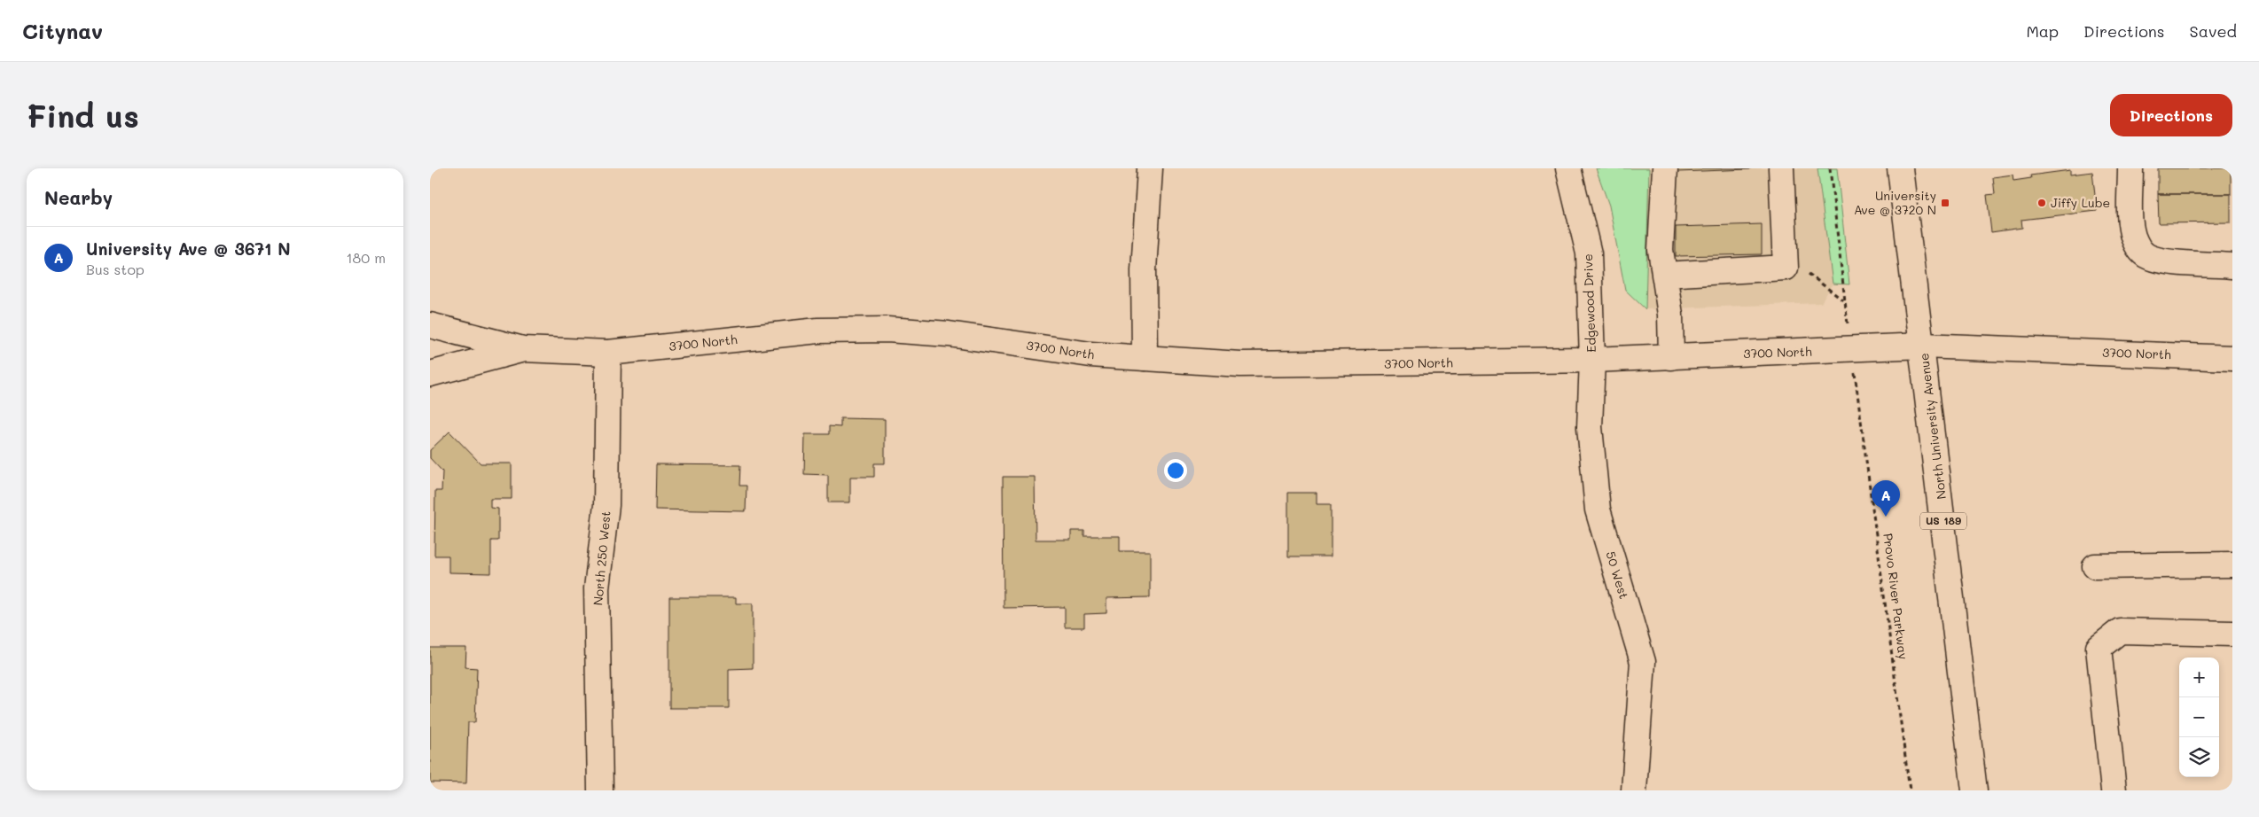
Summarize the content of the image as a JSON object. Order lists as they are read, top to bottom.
{
  "streets": {
    "main road": [
      "Edgewood Drive",
      "3700 North",
      "North University Avenue",
      "US 189",
      "North 250 West",
      "50 West"
    ],
    "path": ["Provo River Parkway"]
  },
  "crossings": [
    ["Edgewood Drive", "3700 North"],
    ["Edgewood Drive", "50 West"],
    ["3700 North", "North University Avenue"],
    ["3700 North", "North 250 West"],
    ["3700 North", "50 West"],
    ["3700 North", "Provo River Parkway"]
  ],
  "places": {
    "transit": ["University Ave @ 3720 N"],
    "other": ["Jiffy Lube"]
  },
  "page": {
    "header": "Citynav",
    "nav": ["Map", "Directions", "Saved"],
    "buttons": "Directions",
    "title": "Find us",
    "heading": "Nearby",
    "list": [
      {
        "mark": "A",
        "name": "University Ave @ 3671 N",
        "note": "Bus stop",
        "value": "180 m"
      }
    ],
    "pins": "A",
    "map_buttons": ["+", "−"]
  }
}
